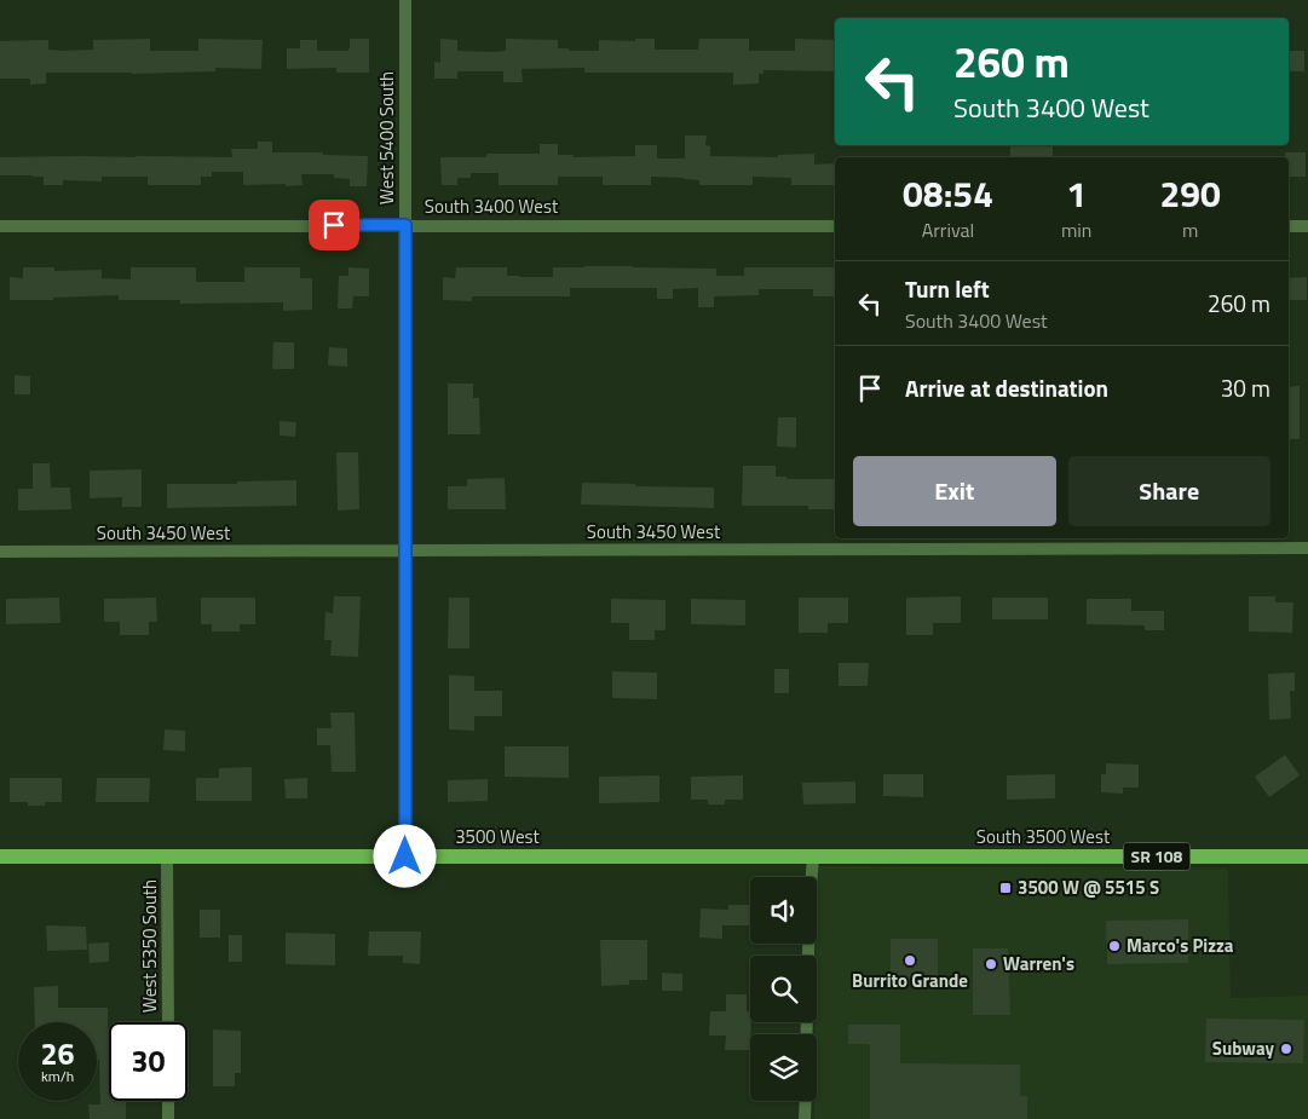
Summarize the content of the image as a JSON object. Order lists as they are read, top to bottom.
{
  "streets": {
    "main road": ["3500 West", "South 3500 West", "SR 108"],
    "street": [
      "West 5400 South",
      "South 3400 West",
      "South 3450 West",
      "West 5350 South"
    ]
  },
  "crossings": [
    ["West 5400 South", "South 3400 West"],
    ["West 5400 South", "South 3450 West"],
    ["West 5400 South", "3500 West"],
    ["3500 West", "South 3500 West"],
    ["3500 West", "West 5350 South"]
  ],
  "places": {
    "transit": ["3500 W @ 5515 S"],
    "other": [
      "Marco's Pizza",
      "Burrito Grande",
      "Warren's",
      "Subway"
    ]
  },
  "page": {
    "turn": ["260 m", "South 3400 West"],
    "eta": [
      "08:54",
      "Arrival",
      "1",
      "min",
      "290",
      "m"
    ],
    "list": [
      {
        "name": "Turn left",
        "note": "South 3400 West",
        "value": "260 m"
      },
      {
        "name": "Arrive at destination",
        "value": "30 m"
      }
    ],
    "buttons": ["Exit", "Share"],
    "speed": "26 km/h",
    "limit": "30"
  }
}
